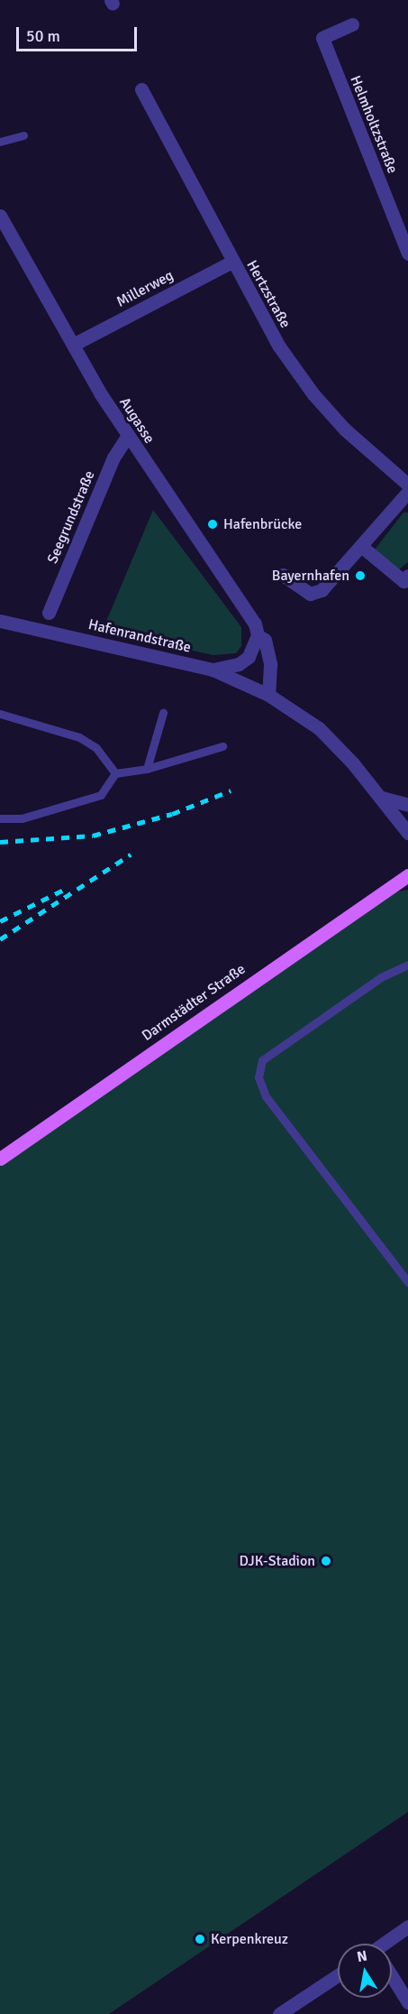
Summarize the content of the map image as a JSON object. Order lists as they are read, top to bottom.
{
  "streets": {
    "main road": ["Darmstädter Straße"],
    "street": [
      "Helmholtzstraße",
      "Millerweg",
      "Hertzstraße",
      "Augasse",
      "Seegrundstraße",
      "Hafenrandstraße"
    ]
  },
  "crossings": [
    ["Millerweg", "Hertzstraße"],
    ["Millerweg", "Augasse"],
    ["Augasse", "Seegrundstraße"],
    ["Augasse", "Hafenrandstraße"]
  ],
  "places": [
    "Hafenbrücke",
    "Bayernhafen",
    "DJK-Stadion",
    "Kerpenkreuz"
  ],
  "scale_bar": "50 m",
  "north": "top"
}
